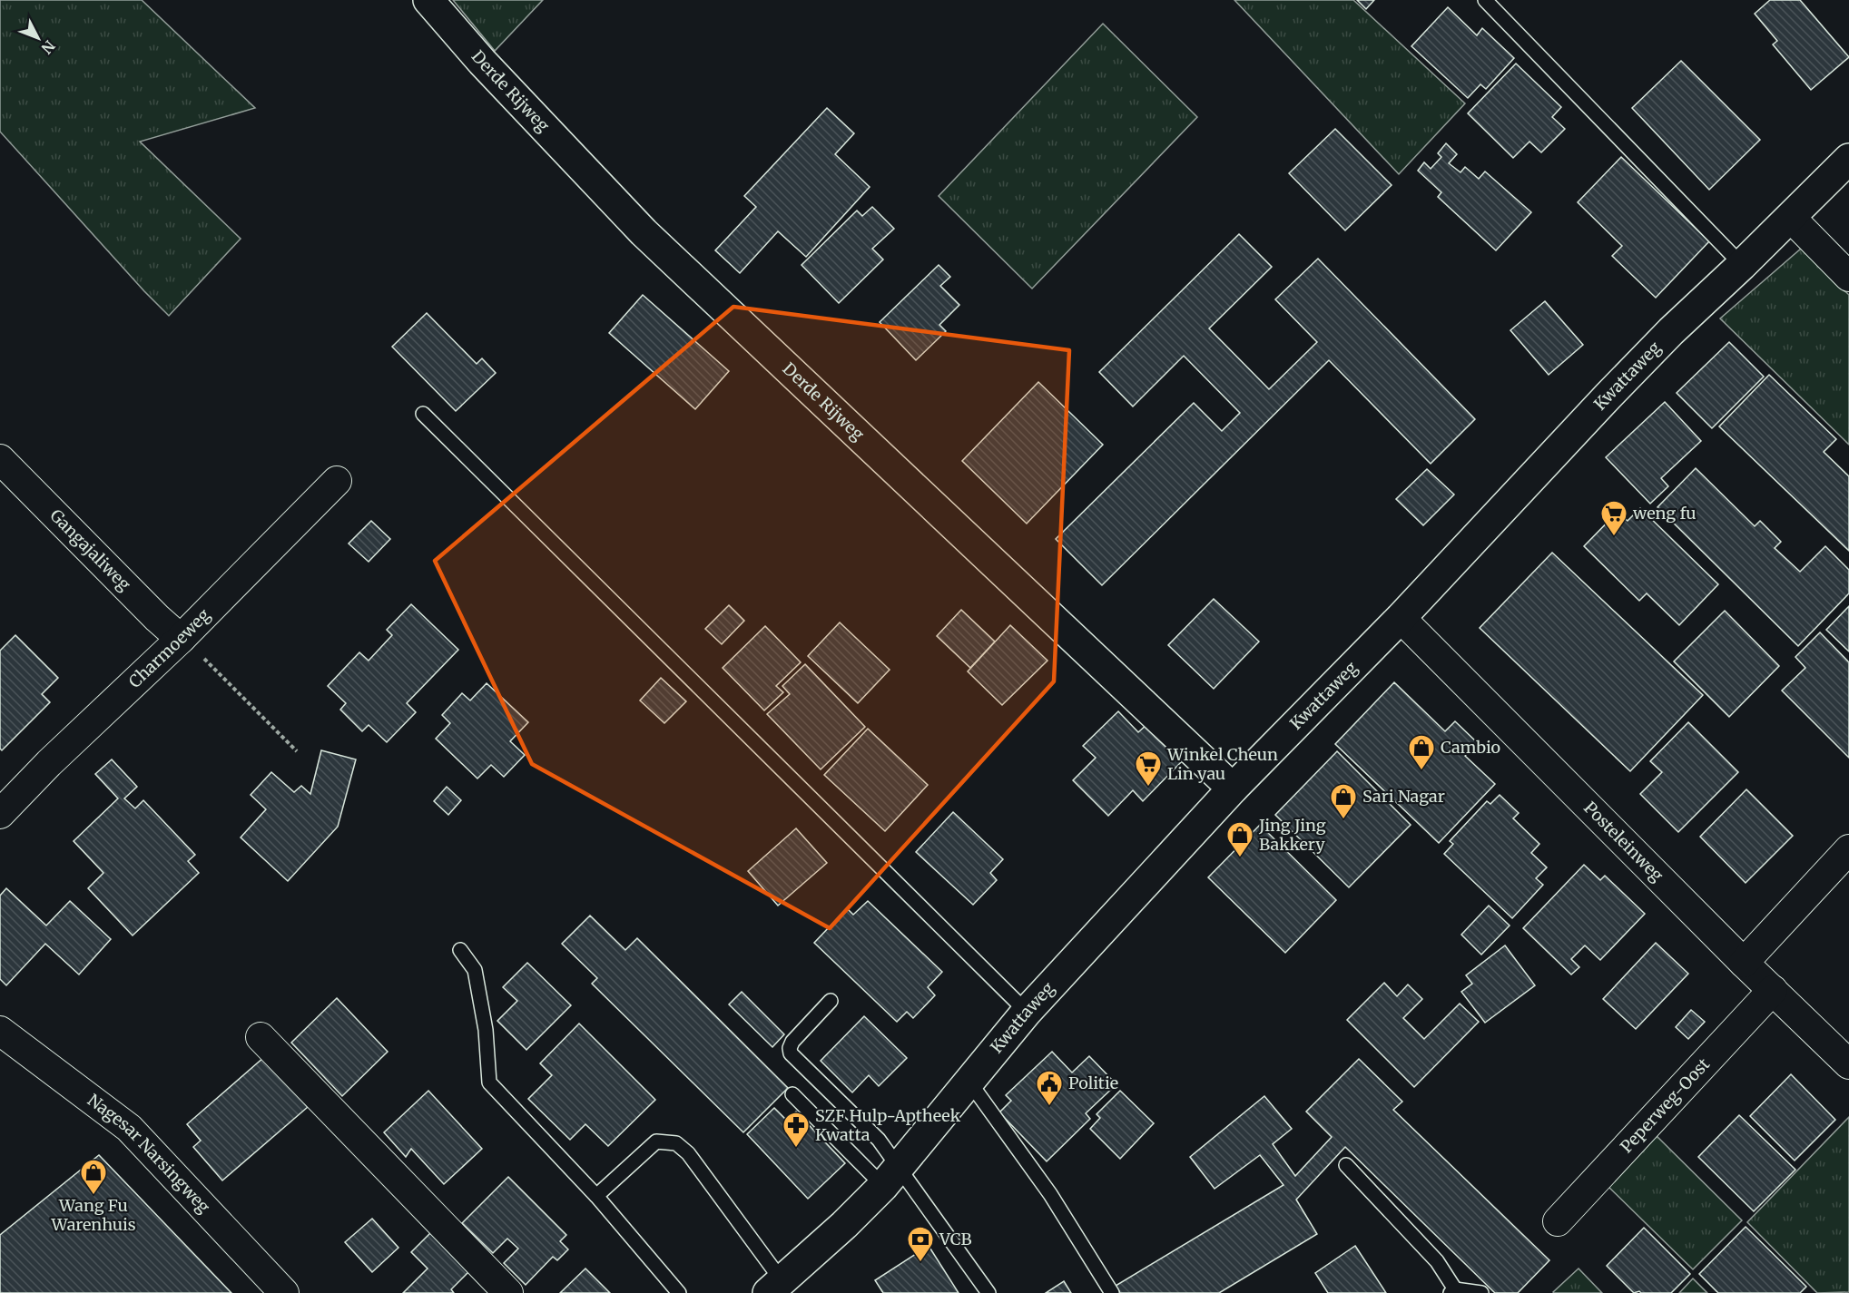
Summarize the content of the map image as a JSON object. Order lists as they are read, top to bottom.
{
  "streets": {
    "main road": ["Derde Rijweg", "Kwattaweg"],
    "street": [
      "Gangajaliweg",
      "Charmoeweg",
      "Posteleinweg",
      "Peperweg-Oost",
      "Nagesar Narsingweg"
    ]
  },
  "crossings": [
    ["Derde Rijweg", "Kwattaweg"],
    ["Kwattaweg", "Posteleinweg"],
    ["Gangajaliweg", "Charmoeweg"],
    ["Posteleinweg", "Peperweg-Oost"]
  ],
  "places": {
    "supermarket": ["weng fu", "Winkel Cheun Lin yau"],
    "shop": [
      "Cambio",
      "Sari Nagar",
      "Jing Jing Bakkery",
      "Wang Fu Warenhuis"
    ],
    "public building": ["Politie"],
    "pharmacy": ["SZF Hulp-Aptheek Kwatta"],
    "bank": ["VCB"]
  },
  "north": "bottom right"
}
